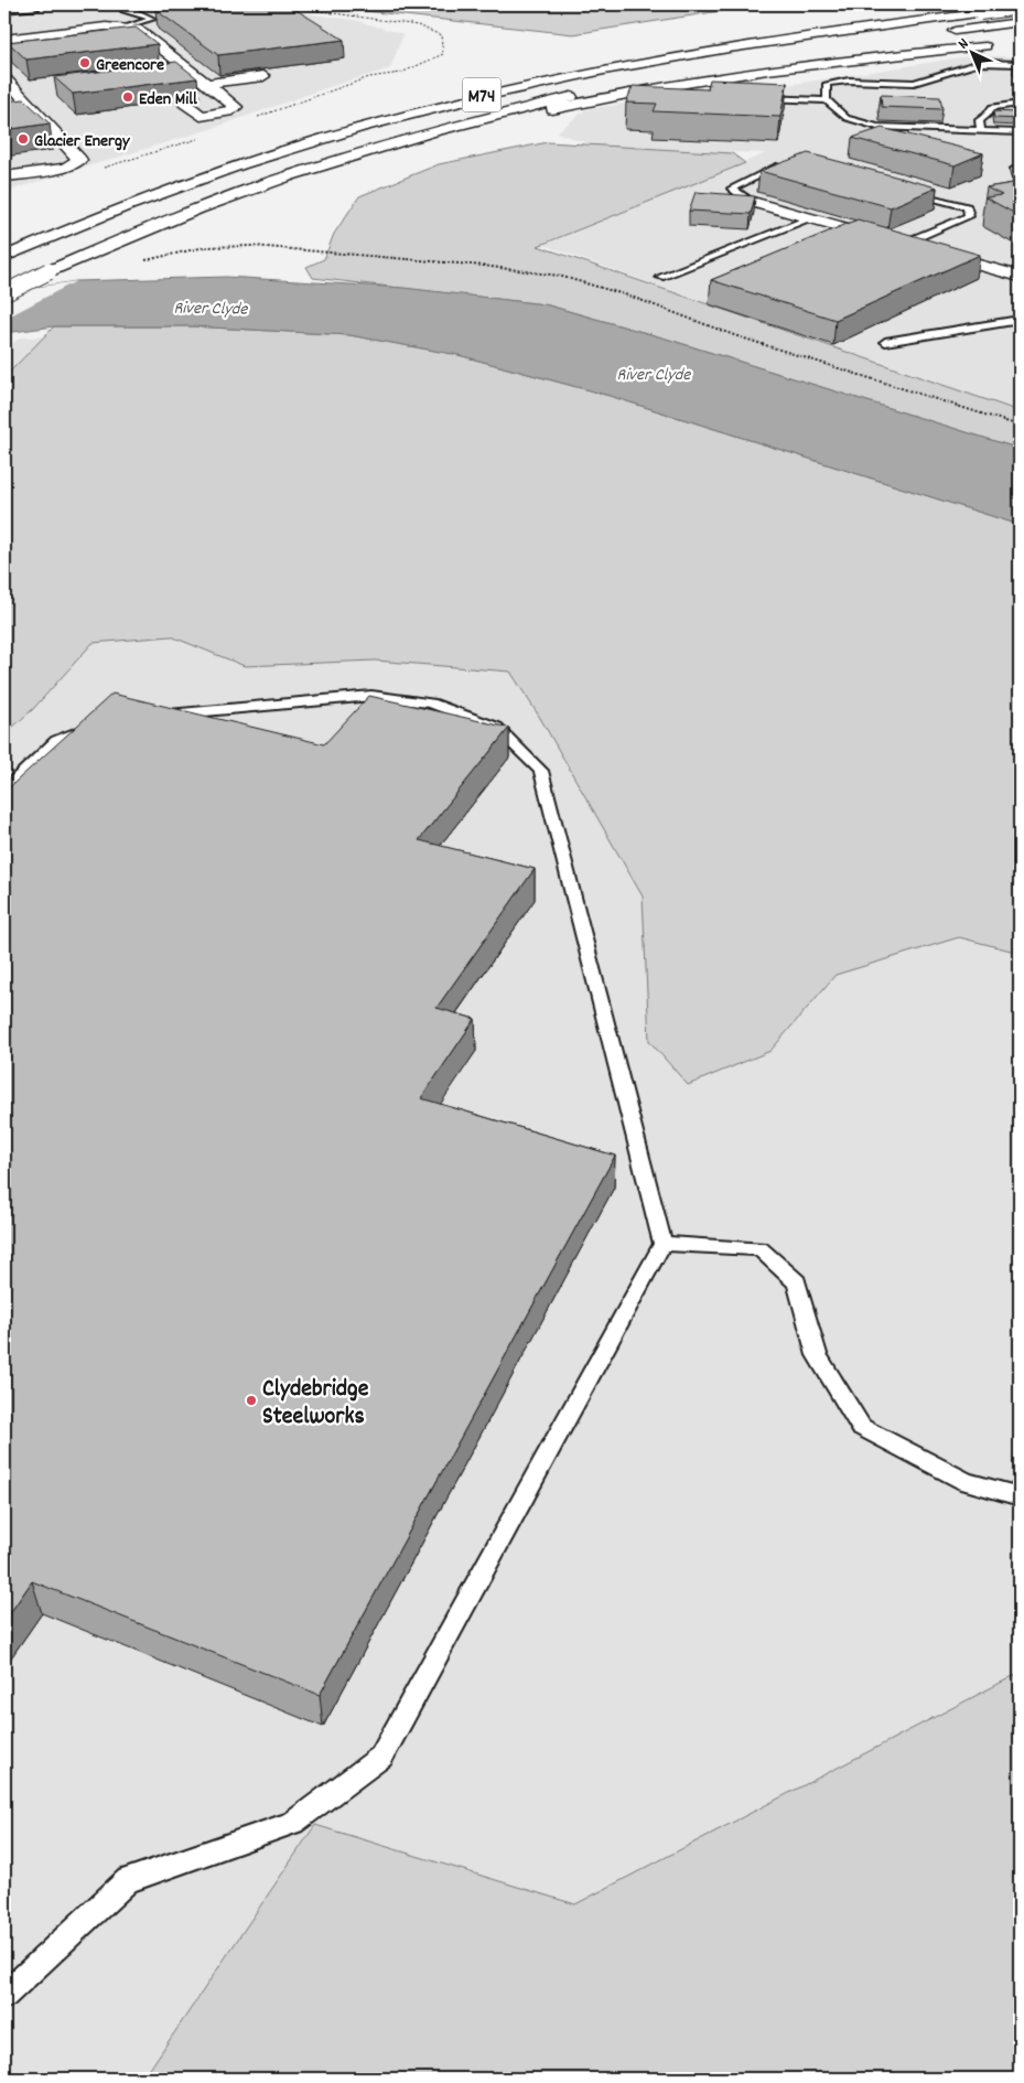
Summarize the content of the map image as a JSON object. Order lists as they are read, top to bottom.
{
  "streets": {
    "main road": ["M74"]
  },
  "water": ["River Clyde"],
  "places": [
    "Greencore",
    "Eden Mill",
    "Glacier Energy",
    "Clydebridge Steelworks"
  ],
  "north": "top left"
}
